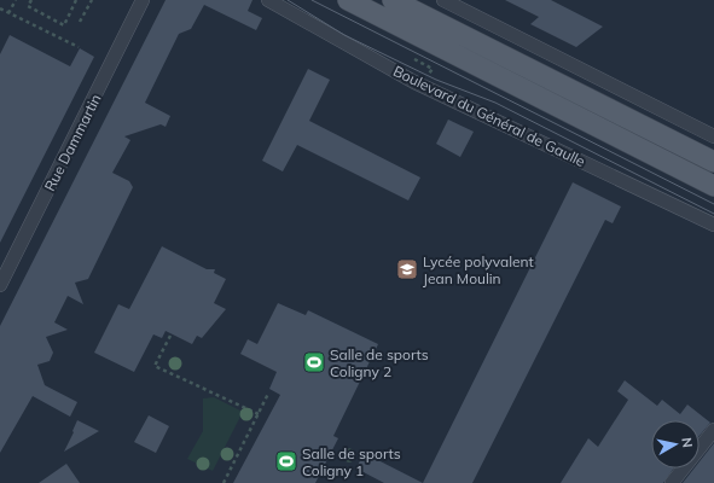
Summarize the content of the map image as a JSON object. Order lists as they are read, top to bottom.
{
  "streets": {
    "street": ["Boulevard du Général de Gaulle", "Rue Dammartin"]
  },
  "places": {
    "school or university": ["Lycée polyvalent Jean Moulin"],
    "sports": ["Salle de sports Coligny 2", "Salle de sports Coligny 1"]
  },
  "north": "right"
}
